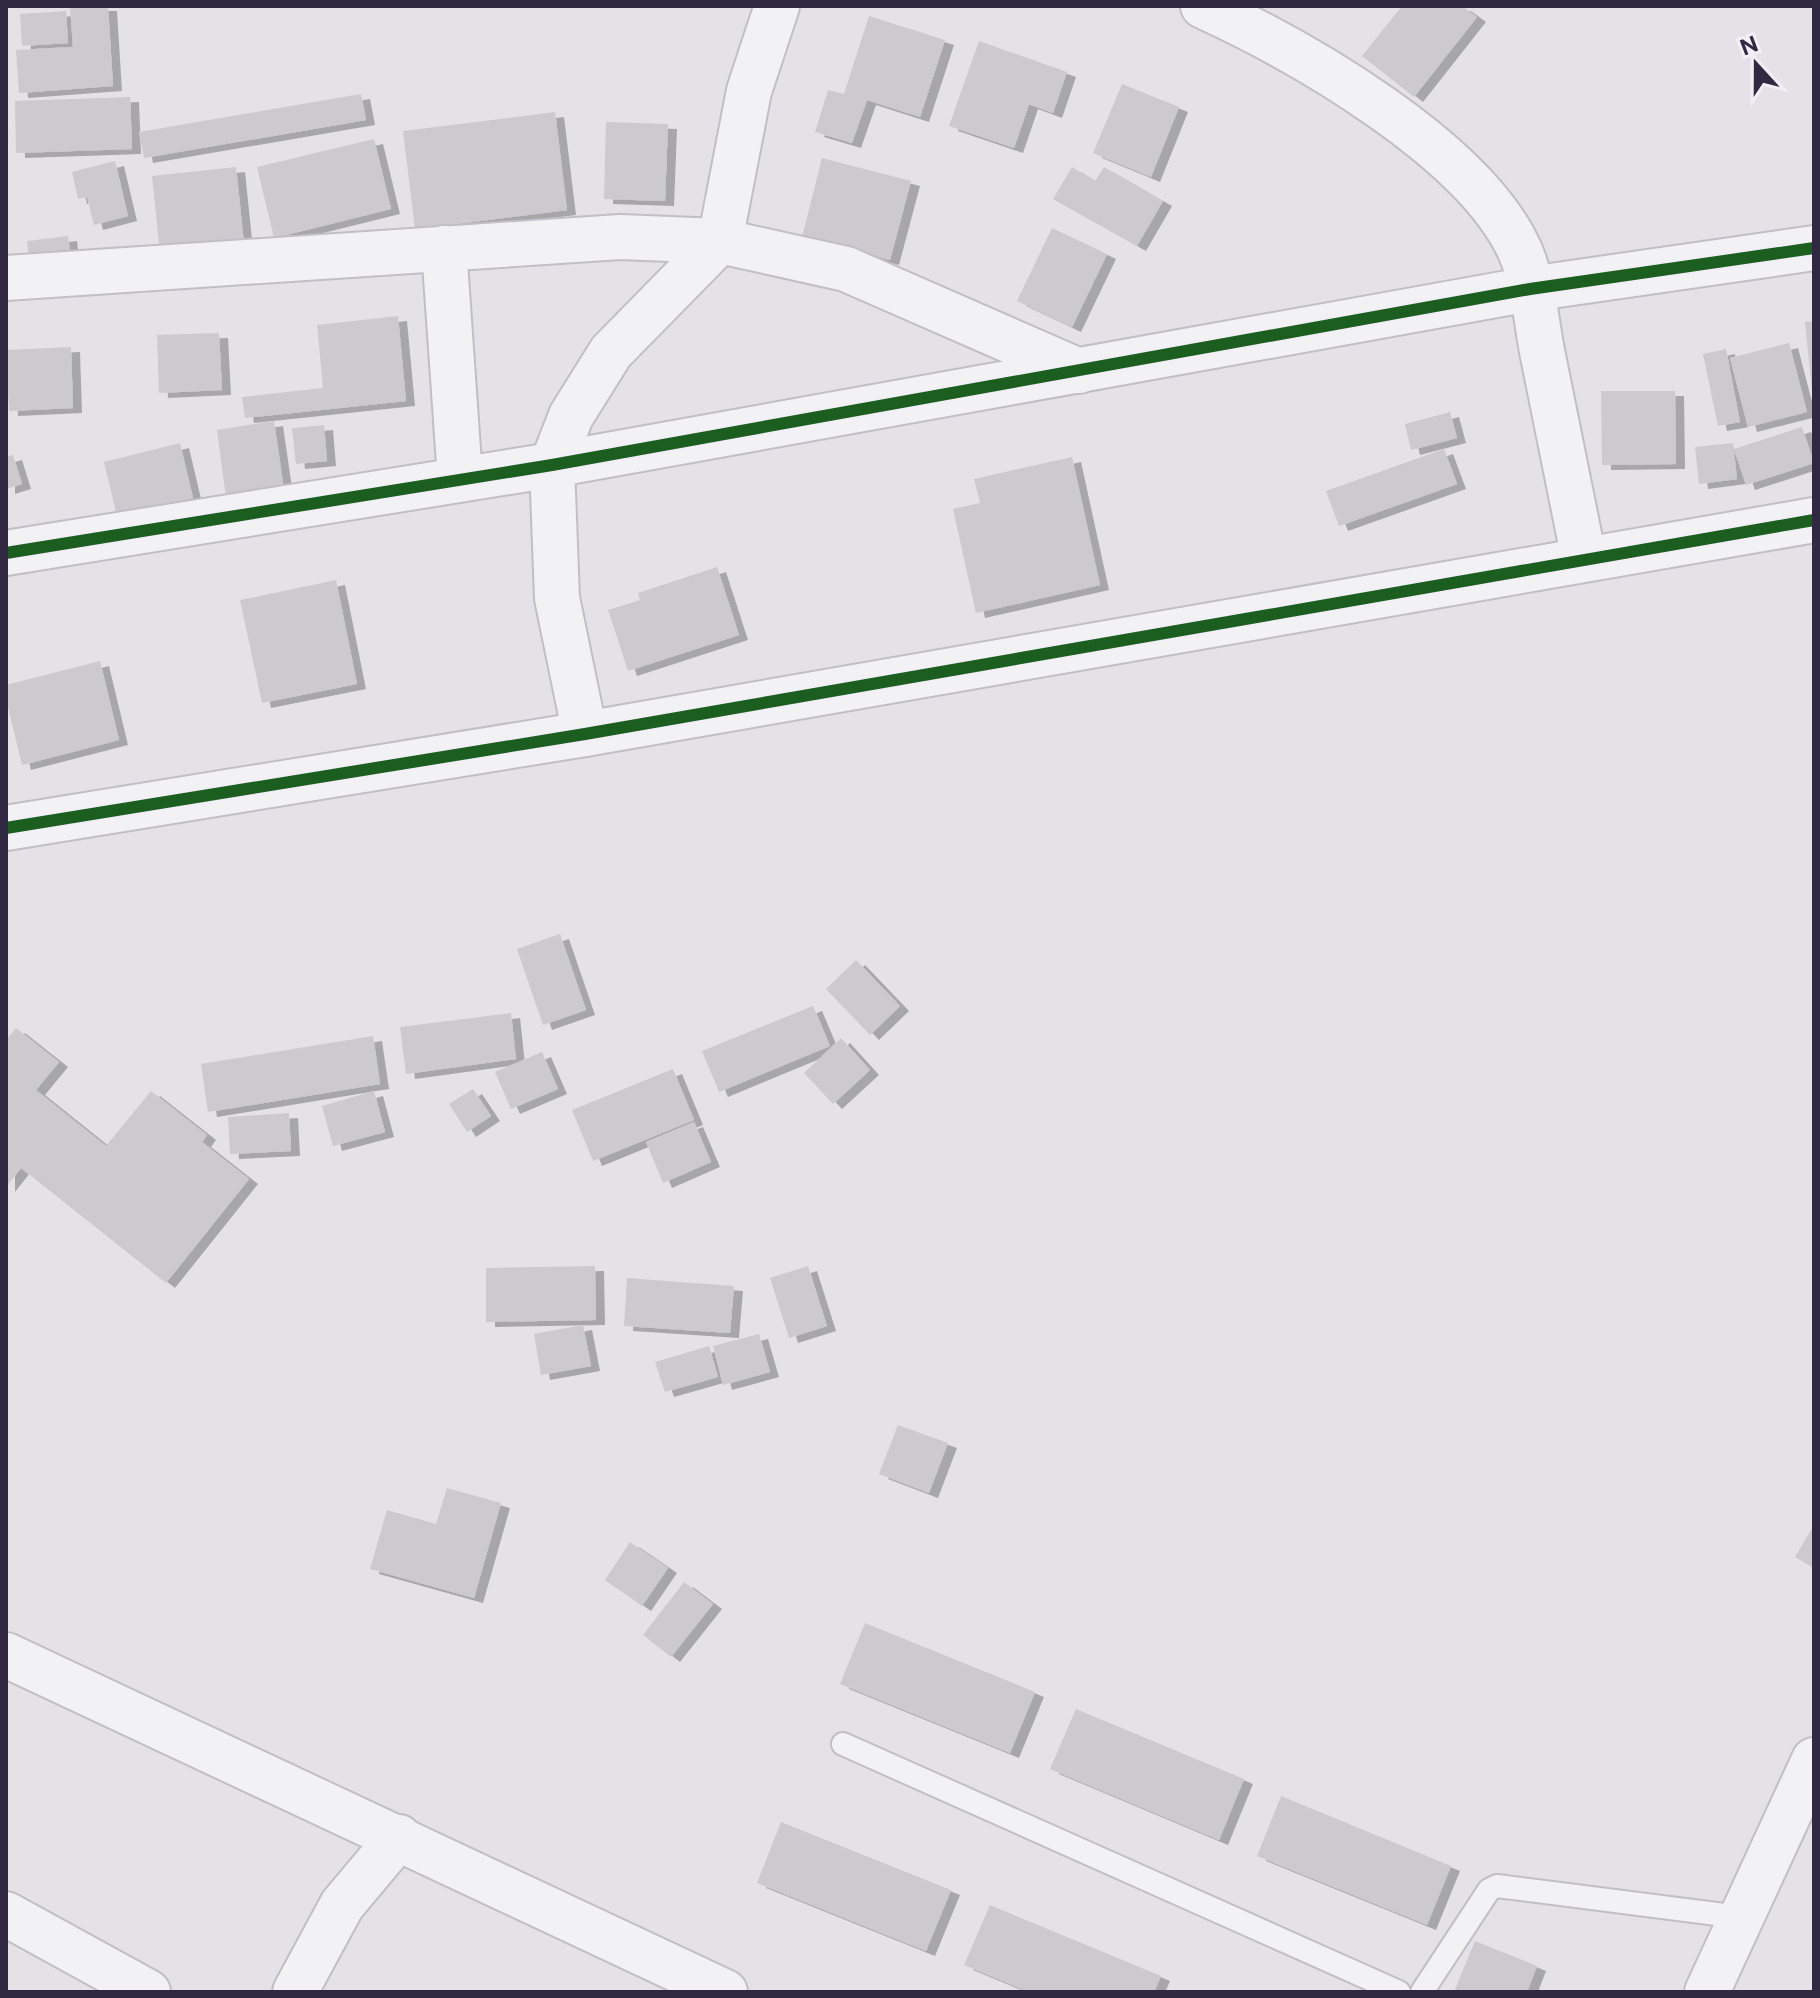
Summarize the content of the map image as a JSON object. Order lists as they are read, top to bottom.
{
  "north": "top"
}
